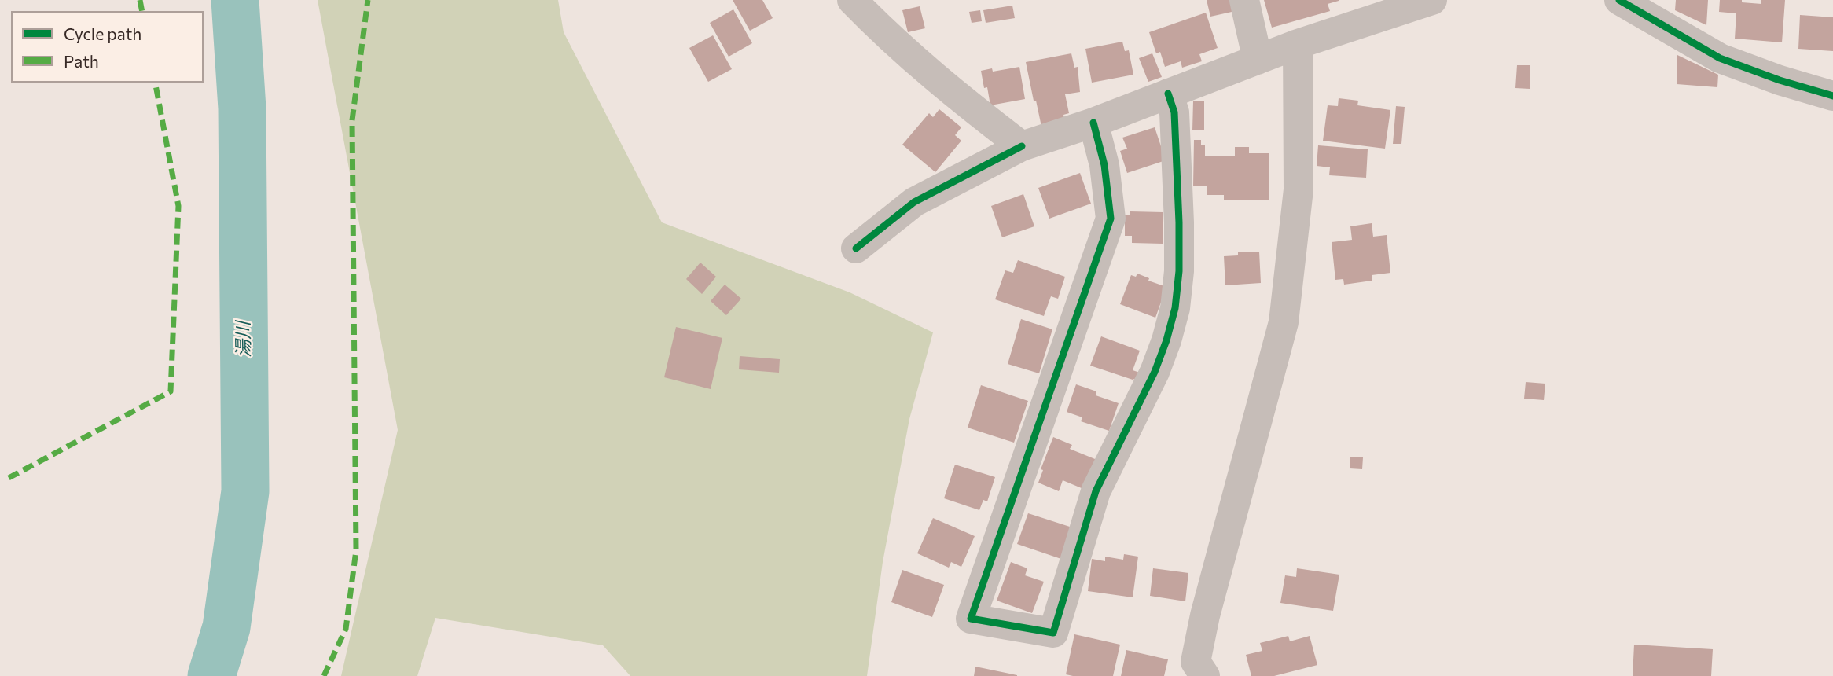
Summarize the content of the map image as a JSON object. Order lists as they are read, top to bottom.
{
  "water": ["湯川"],
  "legend": ["Cycle path", "Path"]
}
